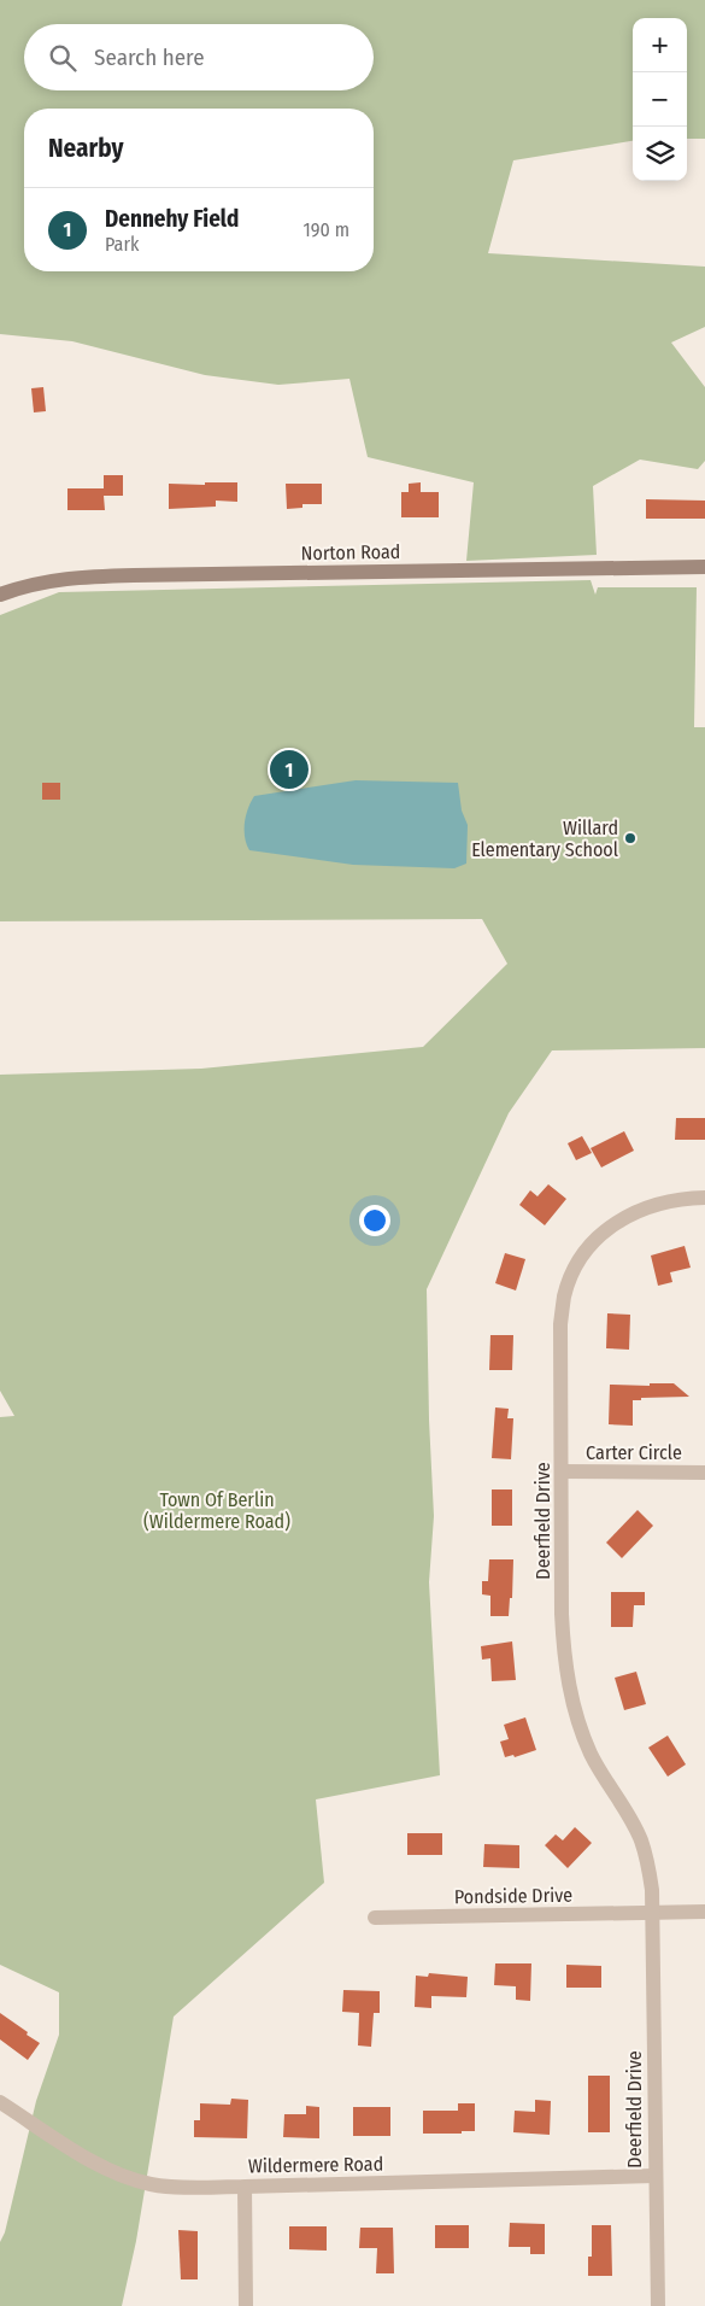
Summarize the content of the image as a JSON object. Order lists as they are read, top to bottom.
{
  "streets": {
    "main road": ["Norton Road"],
    "street": [
      "Carter Circle",
      "Deerfield Drive",
      "Pondside Drive",
      "Wildermere Road"
    ]
  },
  "crossings": [
    ["Carter Circle", "Deerfield Drive"],
    ["Deerfield Drive", "Pondside Drive"],
    ["Deerfield Drive", "Wildermere Road"]
  ],
  "parks": ["Town Of Berlin (Wildermere Road)"],
  "places": ["Willard Elementary School"],
  "page": {
    "map_buttons": ["+", "−"],
    "search": "Search here",
    "heading": "Nearby",
    "list": [
      {
        "mark": "1",
        "name": "Dennehy Field",
        "note": "Park",
        "value": "190 m"
      }
    ],
    "pins": "1"
  }
}
